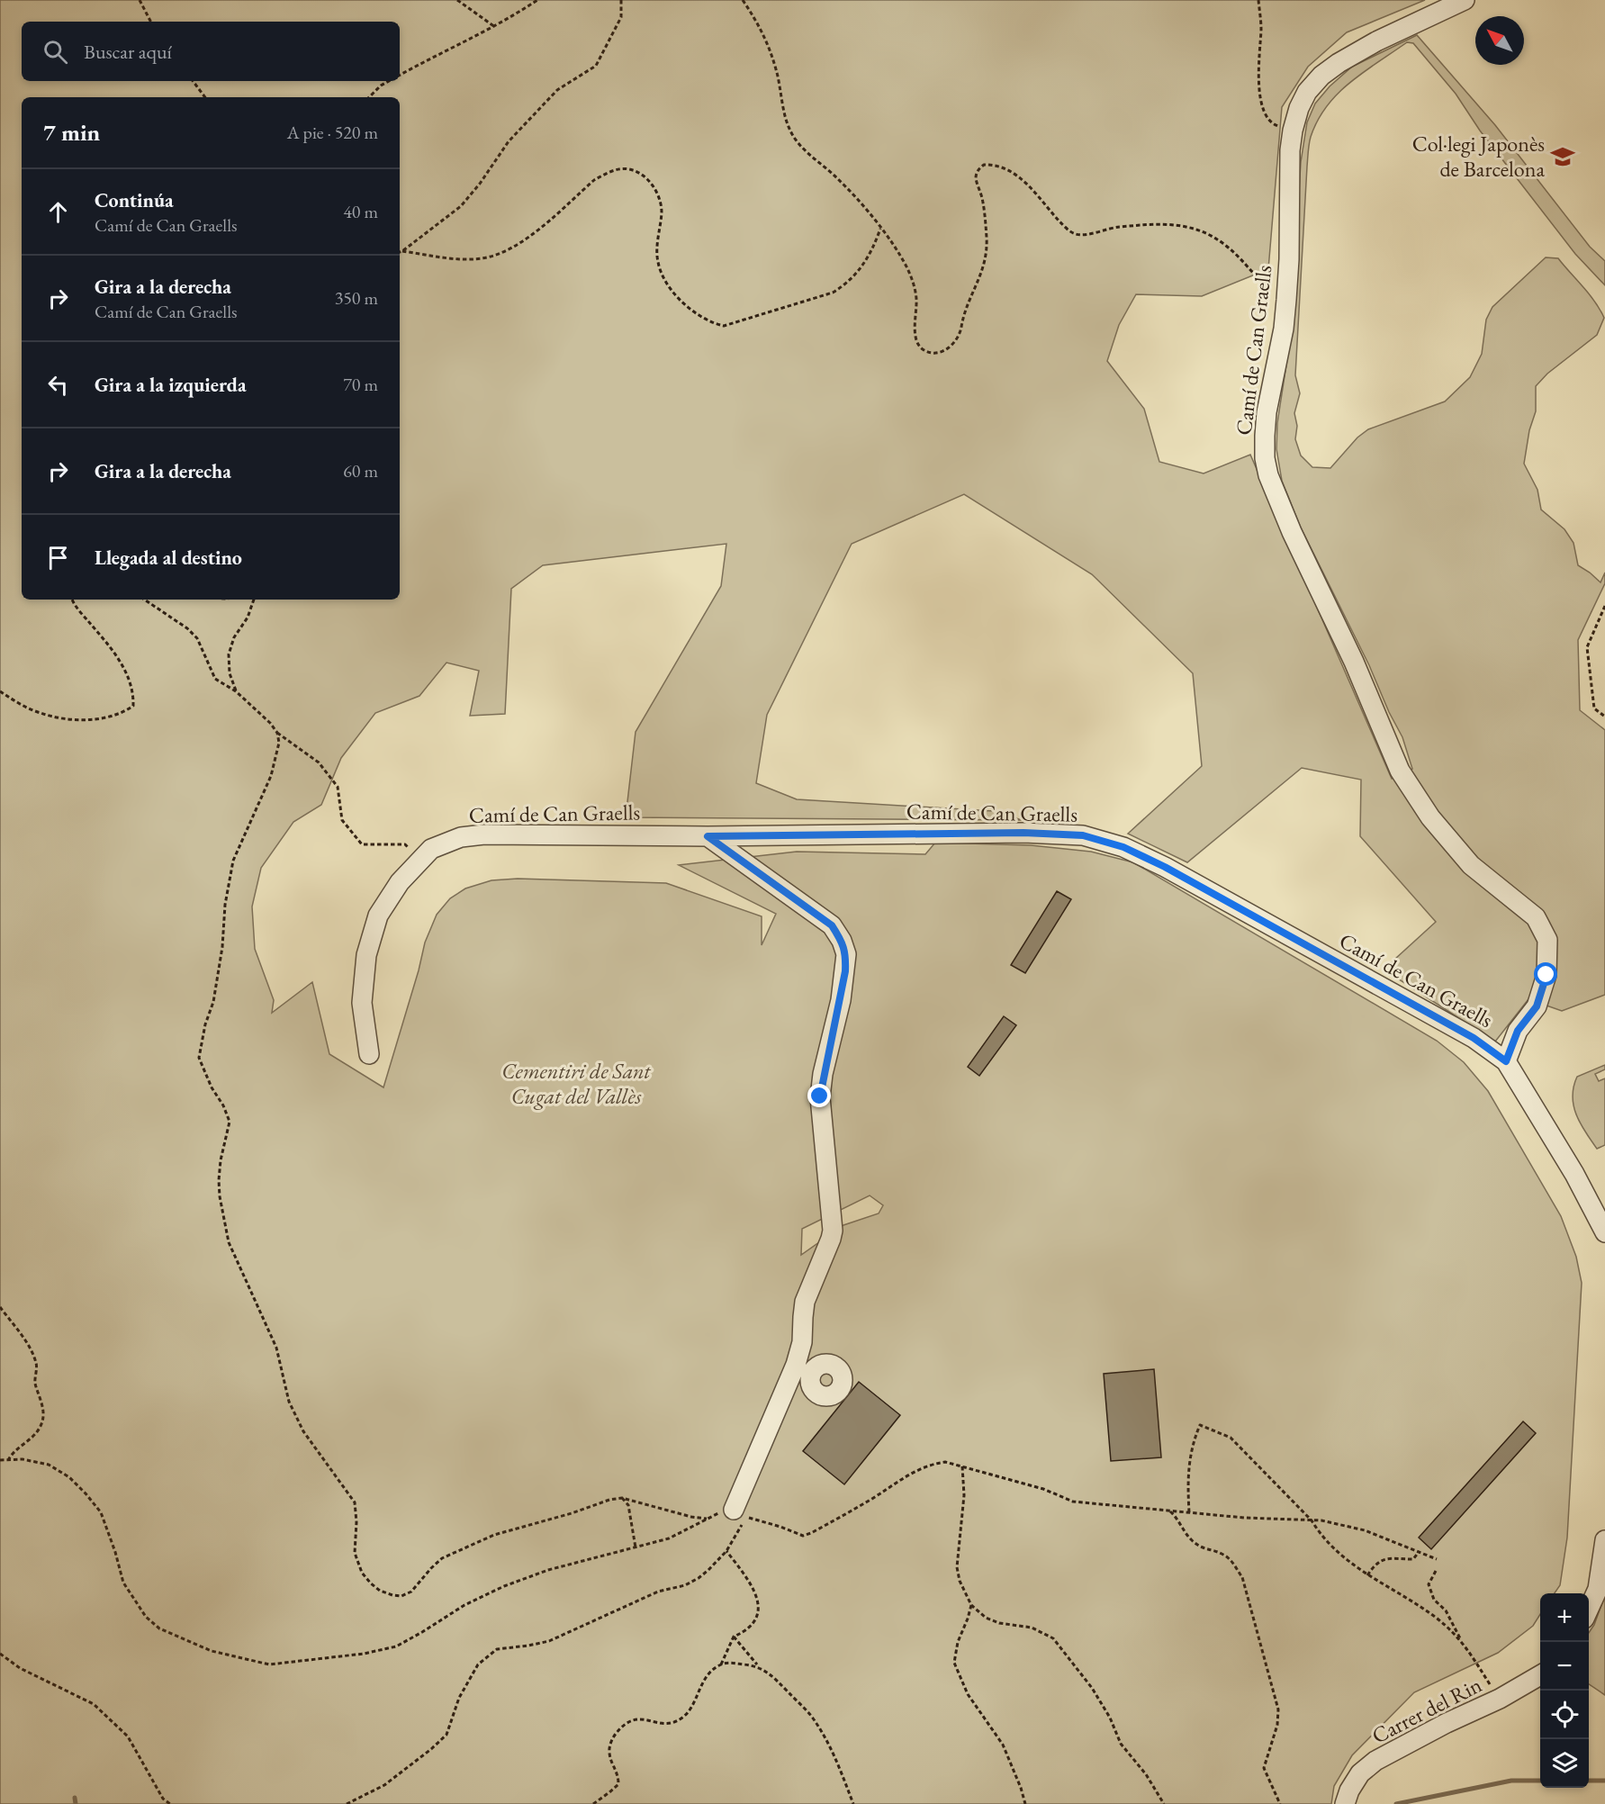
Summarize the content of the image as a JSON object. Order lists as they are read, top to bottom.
{
  "streets": {
    "street": ["Camí de Can Graells", "Carrer del Rin"]
  },
  "parks": ["Cementiri de Sant Cugat del Vallès"],
  "places": {
    "school or university": ["Col·legi Japonès de Barcelona"]
  },
  "north": "top left",
  "page": {
    "search": "Buscar aquí",
    "heading": ["7 min", "A pie · 520 m"],
    "list": [
      ["Continúa", "Camí de Can Graells", "40 m"],
      ["Gira a la derecha", "Camí de Can Graells", "350 m"],
      ["Gira a la izquierda", "70 m"],
      ["Gira a la derecha", "60 m"],
      "Llegada al destino"
    ],
    "map_buttons": ["+", "−"]
  }
}
